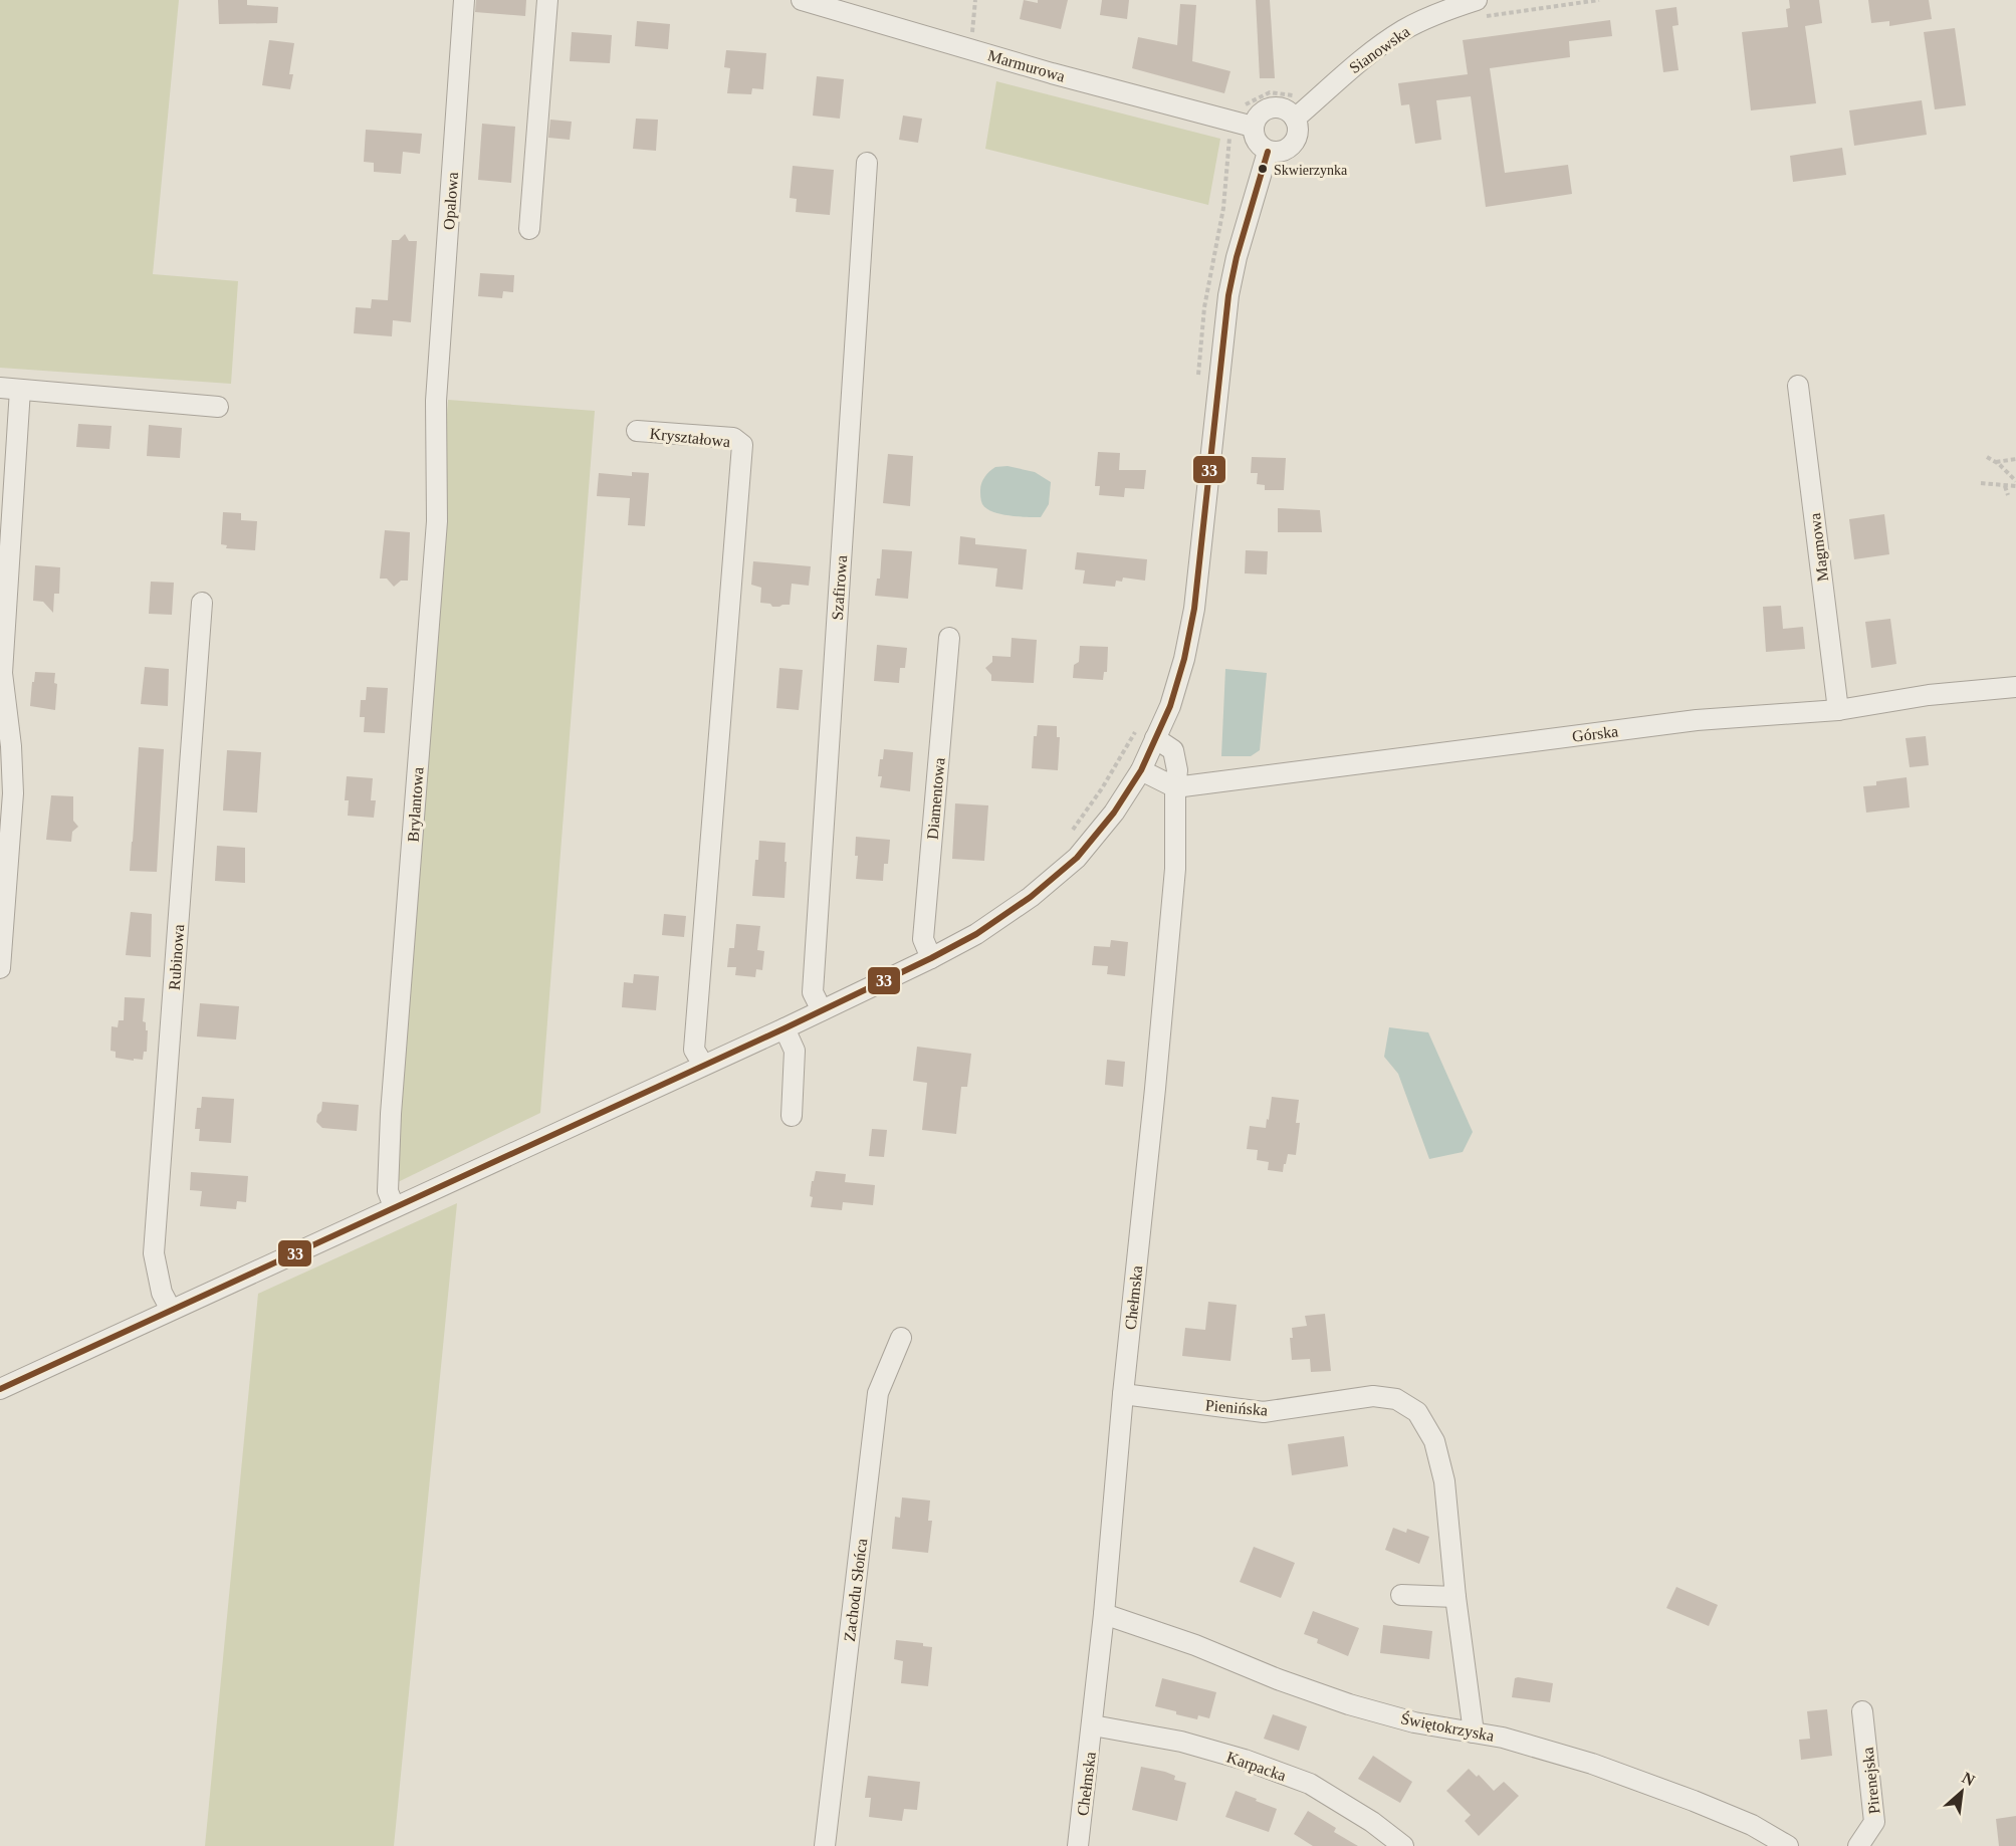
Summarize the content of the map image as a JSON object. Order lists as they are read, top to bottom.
{
  "streets": {
    "street": [
      "Sianowska",
      "Marmurowa",
      "Opalowa",
      "Kryształowa",
      "Magmowa",
      "Szafirowa",
      "Górska",
      "Diamentowa",
      "Brylantowa",
      "Rubinowa",
      "Chełmska",
      "Pienińska",
      "Zachodu Słońca",
      "Świętokrzyska",
      "Karpacka",
      "Pirenejska"
    ]
  },
  "crossings": [
    ["Sianowska", "Marmurowa"],
    ["Opalowa", "Brylantowa"],
    ["Magmowa", "Górska"],
    ["Górska", "Chełmska"],
    ["Chełmska", "Pienińska"],
    ["Chełmska", "Świętokrzyska"],
    ["Chełmska", "Karpacka"]
  ],
  "places": ["Skwierzynka"],
  "lines": ["transit line 33"],
  "north": "top right"
}
